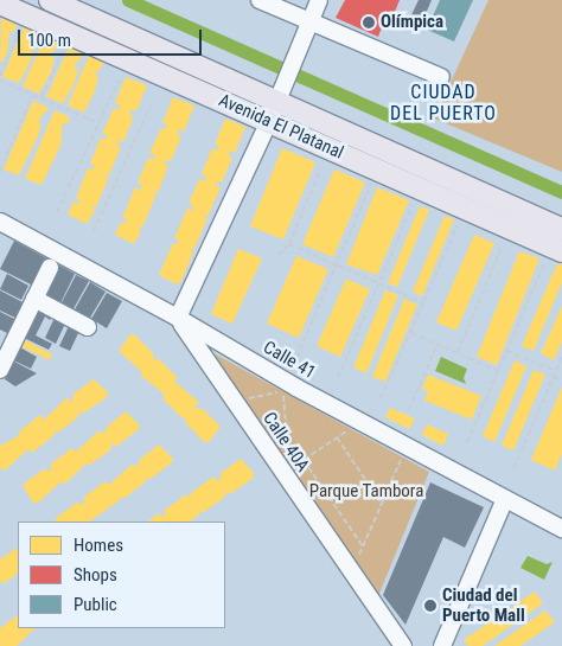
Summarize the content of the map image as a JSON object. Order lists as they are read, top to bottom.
{
  "streets": {
    "main road": ["Avenida El Platanal"],
    "street": ["Calle 41", "Calle 40A"]
  },
  "crossings": [
    ["Calle 41", "Calle 40A"]
  ],
  "districts": ["CIUDAD DEL PUERTO"],
  "parks": ["Parque Tambora"],
  "places": ["Olímpica", "Ciudad del Puerto Mall"],
  "legend": ["Homes", "Shops", "Public"],
  "scale_bar": "100 m"
}
